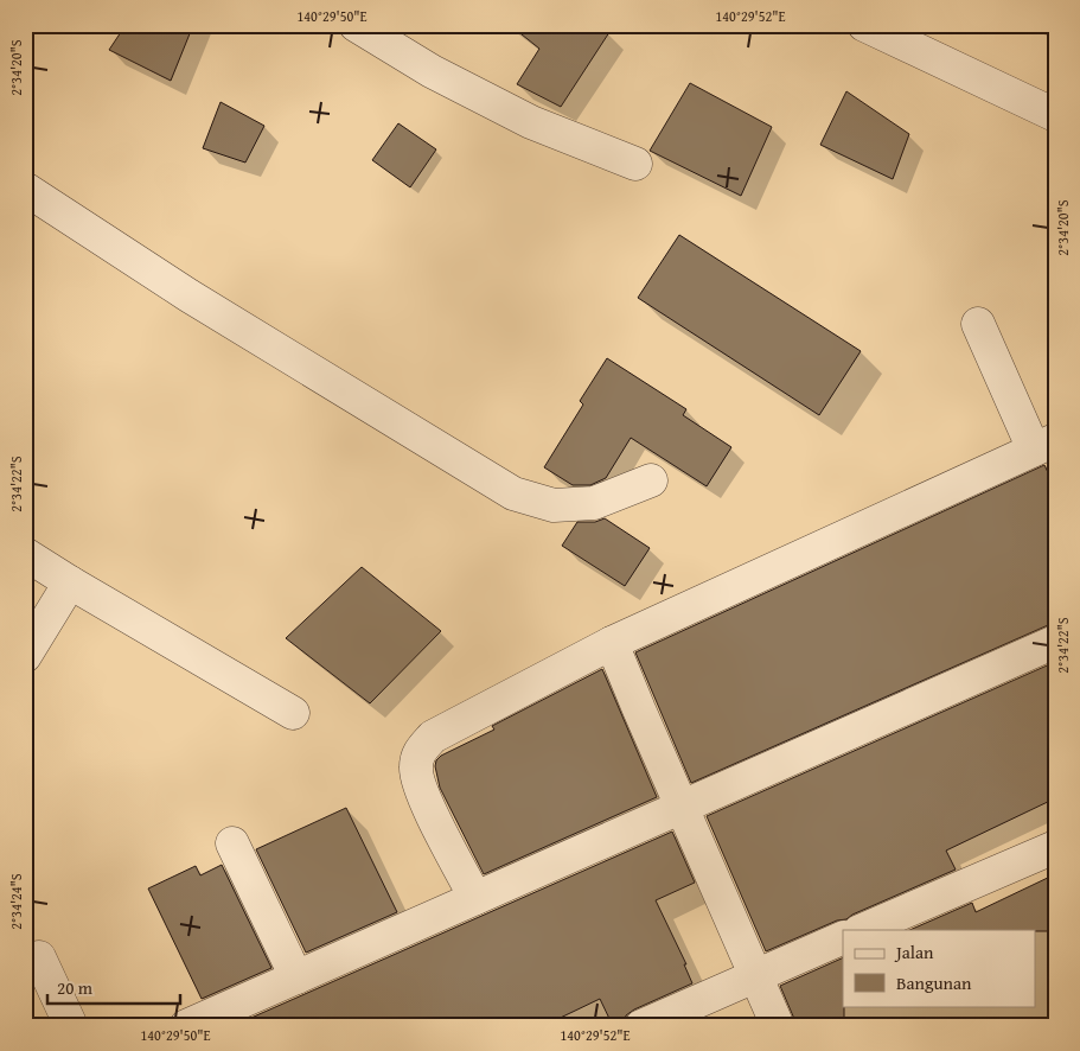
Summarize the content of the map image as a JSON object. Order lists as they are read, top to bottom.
{
  "legend": ["Jalan", "Bangunan"],
  "scale_bar": "20 m",
  "coordinates": [
    "140°29'50\"E",
    "140°29'52\"E",
    "2°34'20\"S",
    "2°34'22\"S",
    "2°34'24\"S"
  ]
}
